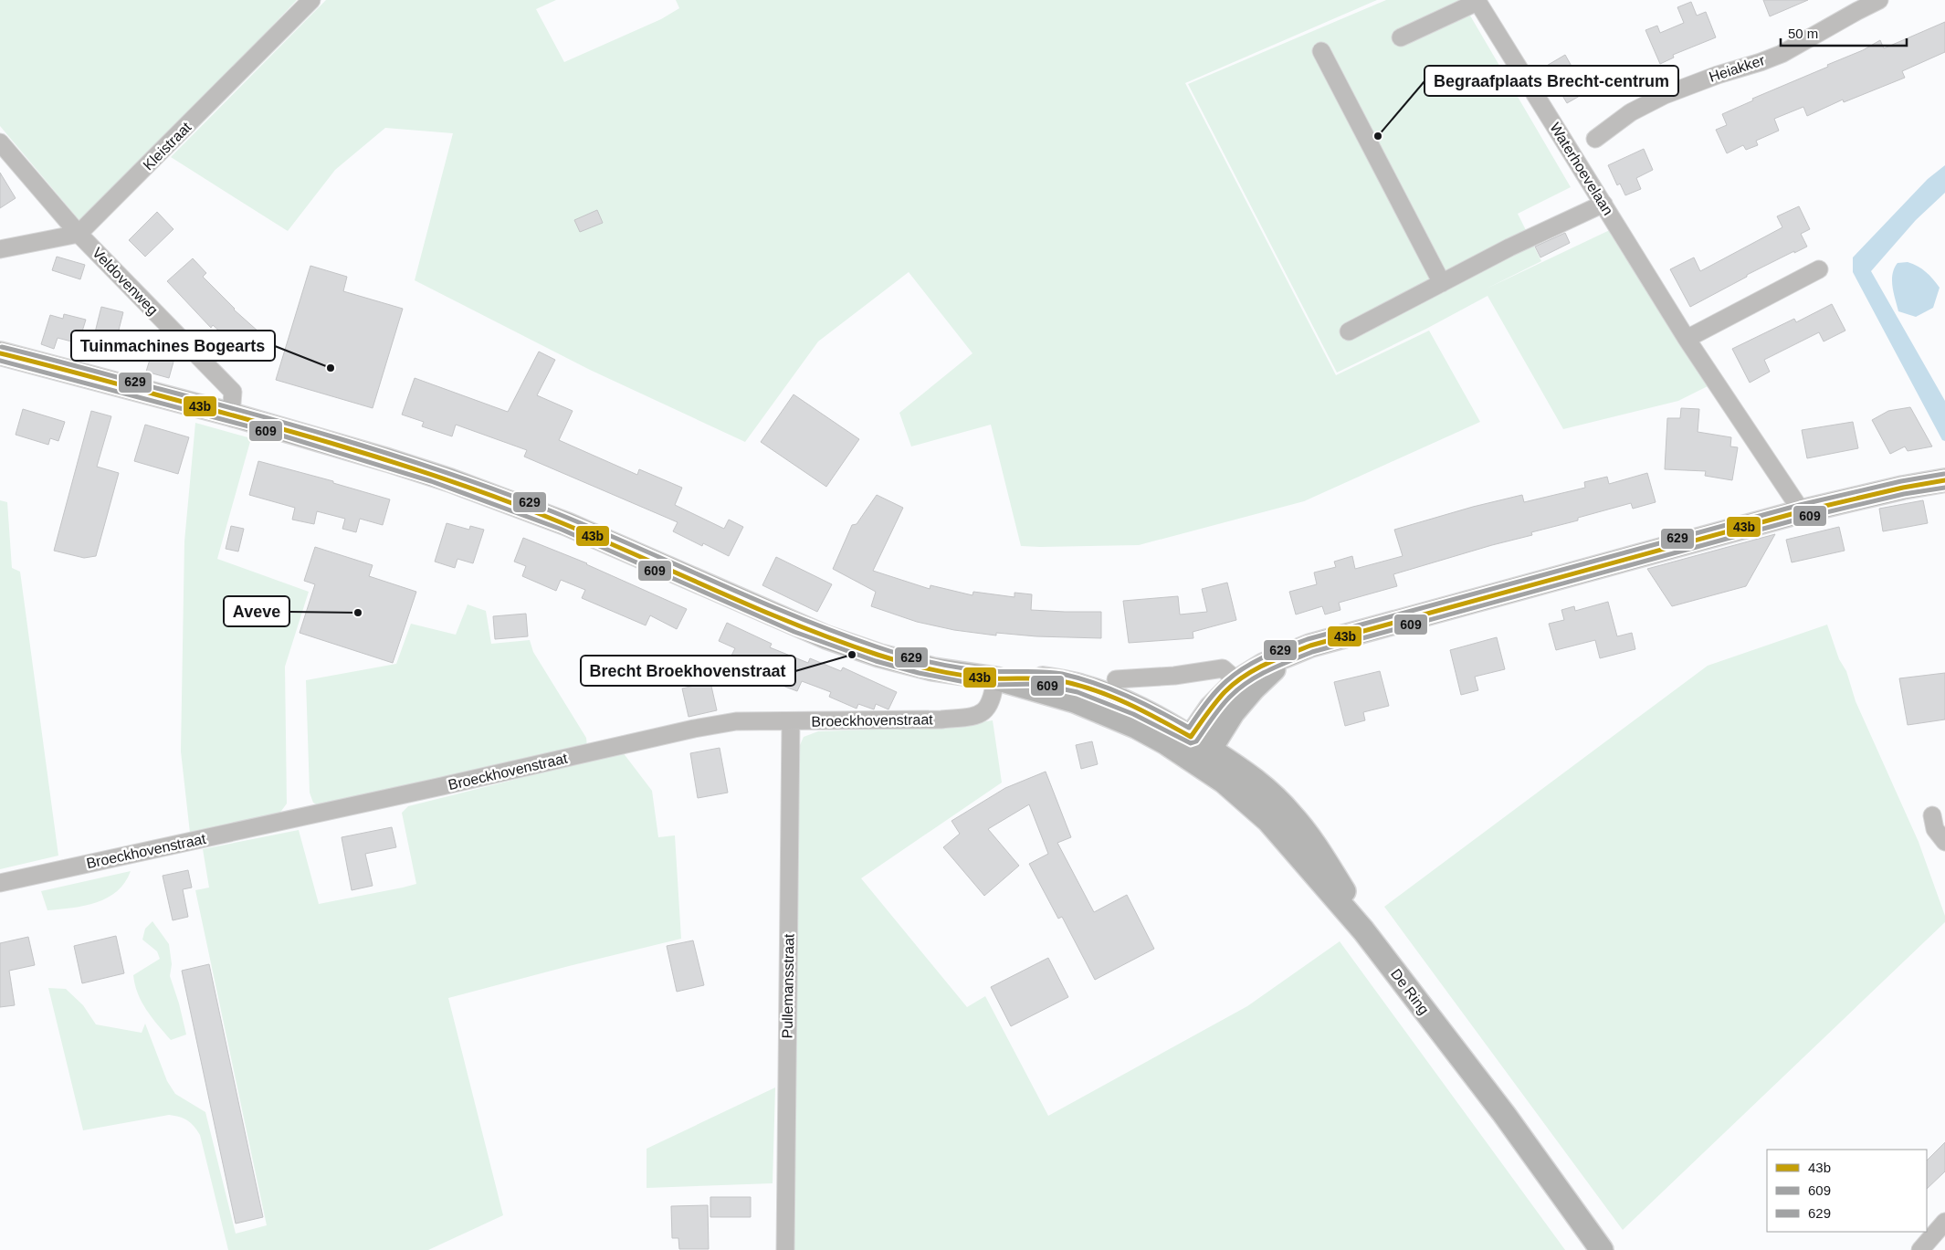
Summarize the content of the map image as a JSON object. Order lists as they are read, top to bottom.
{
  "streets": {
    "main road": ["De Ring"],
    "street": [
      "Heiakker",
      "Kleistraat",
      "Waterhoevelaan",
      "Veldovenweg",
      "Broeckhovenstraat",
      "Pullemansstraat"
    ]
  },
  "crossings": [
    ["Kleistraat", "Veldovenweg"],
    ["Broeckhovenstraat", "Pullemansstraat"]
  ],
  "places": [
    "Begraafplaats Brecht-centrum",
    "Tuinmachines Bogearts",
    "Aveve",
    "Brecht Broekhovenstraat"
  ],
  "lines": ["transit line 629", "transit line 43b", "transit line 609"],
  "legend": ["43b", "609", "629"],
  "scale_bar": "50 m"
}
